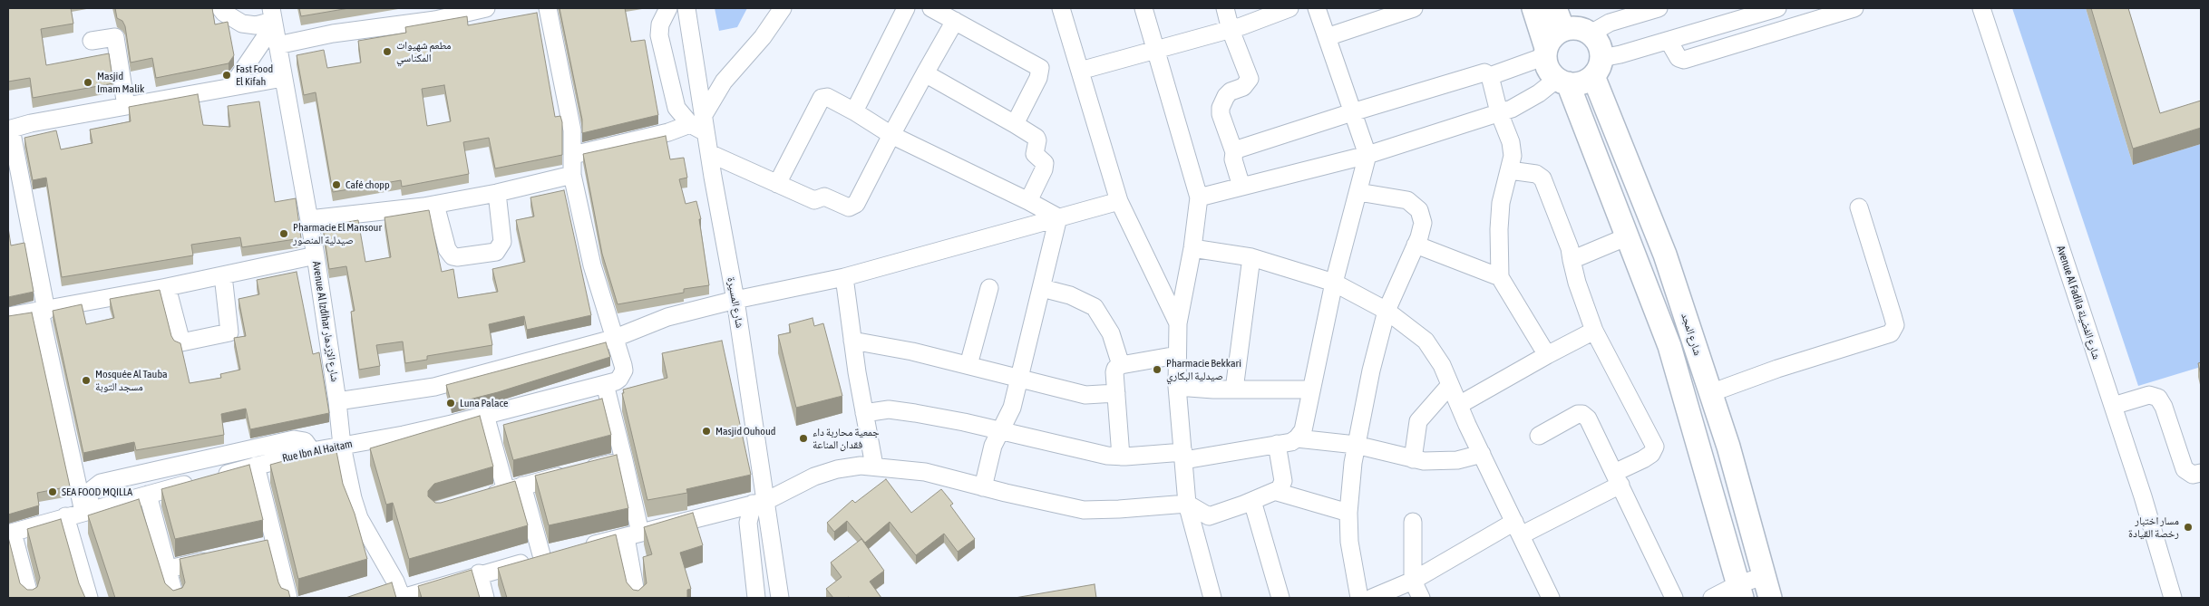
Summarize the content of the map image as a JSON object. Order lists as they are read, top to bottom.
{
  "streets": {
    "main road": ["شارع المجد"],
    "street": [
      "شارع المسيرة",
      "Avenue Al Fadila شارع الفضيلة",
      "Avenue Al Izdihar شارع الإزدهار",
      "Rue Ibn Al Haitam"
    ]
  },
  "crossings": [
    ["Avenue Al Izdihar شارع الإزدهار", "Rue Ibn Al Haitam"]
  ],
  "places": [
    "مطعم شهيوات المكناسي",
    "Fast Food El Kifah",
    "Masjid Imam Malik",
    "Café chopp",
    "Pharmacie El Mansour صيدلية المنصور",
    "Pharmacie Bekkari صيدلية البكاري",
    "Mosquée Al Tauba مسجد التوبة",
    "Luna Palace",
    "Masjid Ouhoud",
    "جمعية محاربة داء فقدان المناعة",
    "SEA FOOD MQILLA",
    "مسار اختبار رخصة القيادة"
  ]
}
